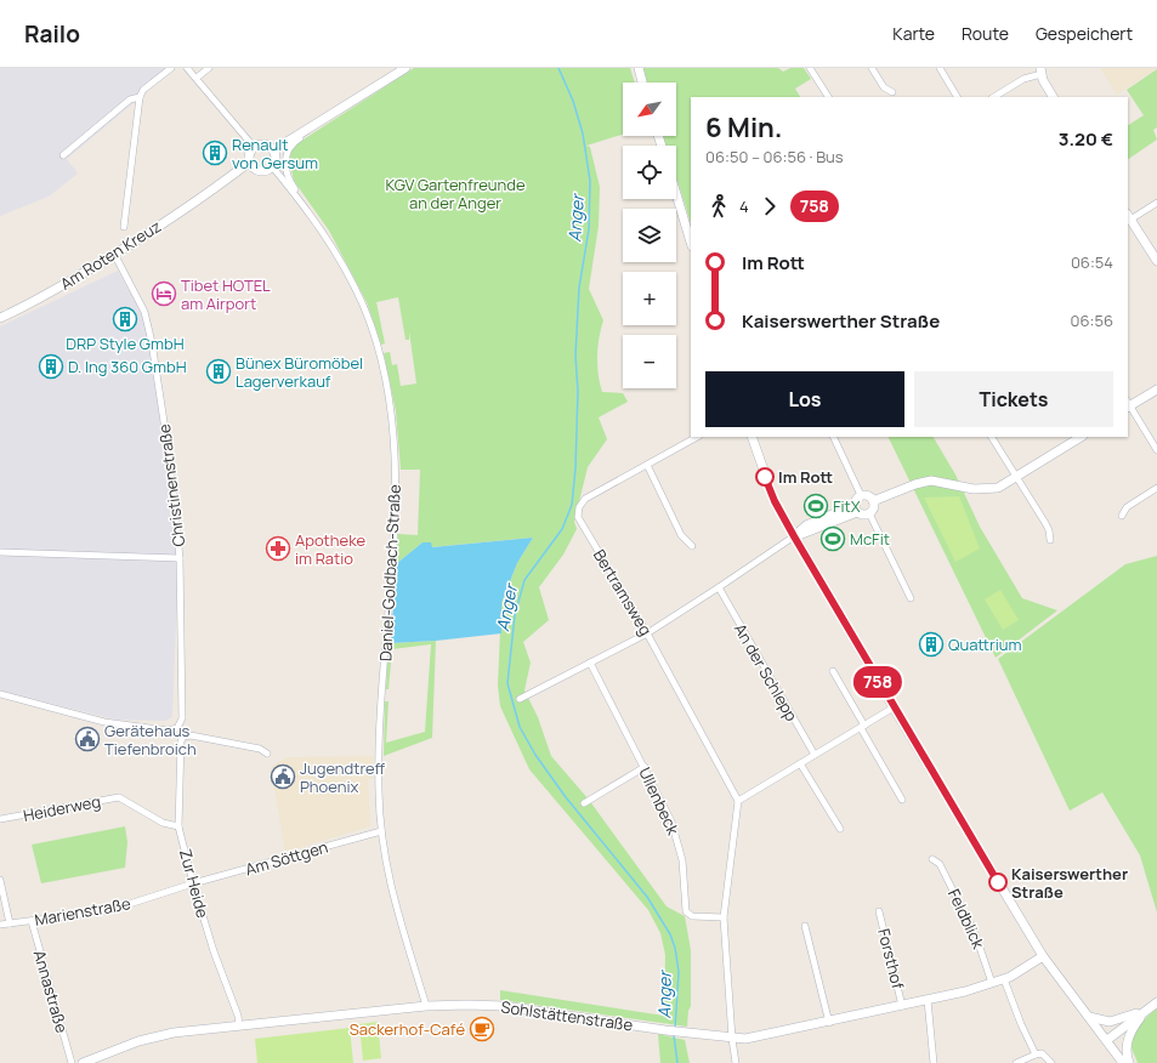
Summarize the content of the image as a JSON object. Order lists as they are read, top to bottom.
{
  "streets": {
    "street": [
      "Am Roten Kreuz",
      "Christinenstraße",
      "Daniel-Goldbach-Straße",
      "Bertramsweg",
      "An der Schlepp",
      "Ullenbeck",
      "Heiderweg",
      "Am Söttgen",
      "Zur Heide",
      "Marienstraße",
      "Feldblick",
      "Forsthof",
      "Annastraße",
      "Sohlstättenstraße"
    ]
  },
  "crossings": [
    ["Am Roten Kreuz", "Christinenstraße"],
    ["Am Roten Kreuz", "Daniel-Goldbach-Straße"],
    ["Daniel-Goldbach-Straße", "Am Söttgen"],
    ["Daniel-Goldbach-Straße", "Sohlstättenstraße"],
    ["Heiderweg", "Zur Heide"],
    ["Am Söttgen", "Zur Heide"],
    ["Am Söttgen", "Marienstraße"],
    ["Zur Heide", "Marienstraße"],
    ["Zur Heide", "Sohlstättenstraße"],
    ["Marienstraße", "Annastraße"],
    ["Feldblick", "Sohlstättenstraße"],
    ["Forsthof", "Sohlstättenstraße"]
  ],
  "water": ["Anger"],
  "parks": ["KGV Gartenfreunde an der Anger"],
  "places": {
    "building": [
      "Renault von Gersum",
      "DRP Style GmbH",
      "D. Ing 360 GmbH",
      "Bünex Büromöbel Lagerverkauf",
      "Quattrium"
    ],
    "hotel": ["Tibet HOTEL am Airport"],
    "other": ["Im Rott", "Kaiserswerther Straße"],
    "sports": ["FitX", "McFit"],
    "pharmacy": ["Apotheke im Ratio"],
    "public building": ["Gerätehaus Tiefenbroich", "Jugendtreff Phoenix"],
    "cafe": ["Sackerhof-Café"]
  },
  "lines": ["bus line 758"],
  "north": "bottom left",
  "page": {
    "header": "Railo",
    "nav": ["Karte", "Route", "Gespeichert"],
    "on_map": "758",
    "map_buttons": ["+", "−"],
    "heading": ["6 Min.", "06:50 – 06:56 · Bus", "3.20 €"],
    "legs": ["4", "758"],
    "list": [
      {
        "name": "Im Rott",
        "value": "06:54"
      },
      {
        "name": "Kaiserswerther Straße",
        "value": "06:56"
      }
    ],
    "buttons": ["Los", "Tickets"]
  }
}
